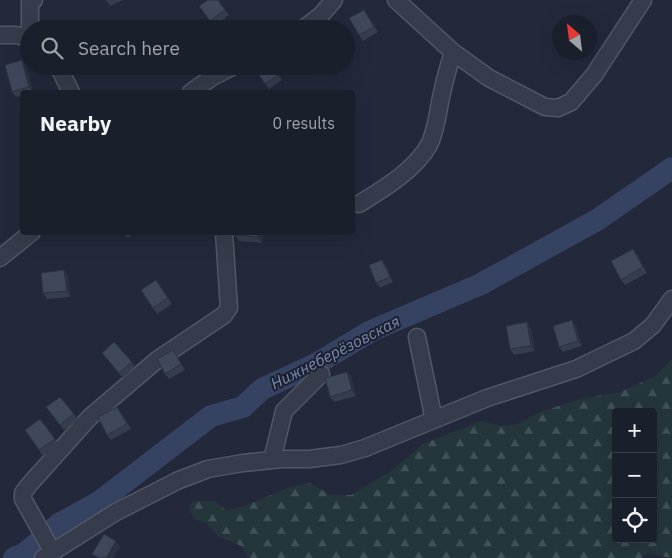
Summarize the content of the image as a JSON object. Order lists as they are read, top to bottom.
{
  "water": ["Нижнеберёзовская"],
  "north": "top left",
  "page": {
    "search": "Search here",
    "heading": ["Nearby", "0 results"],
    "map_buttons": ["+", "−"]
  }
}
